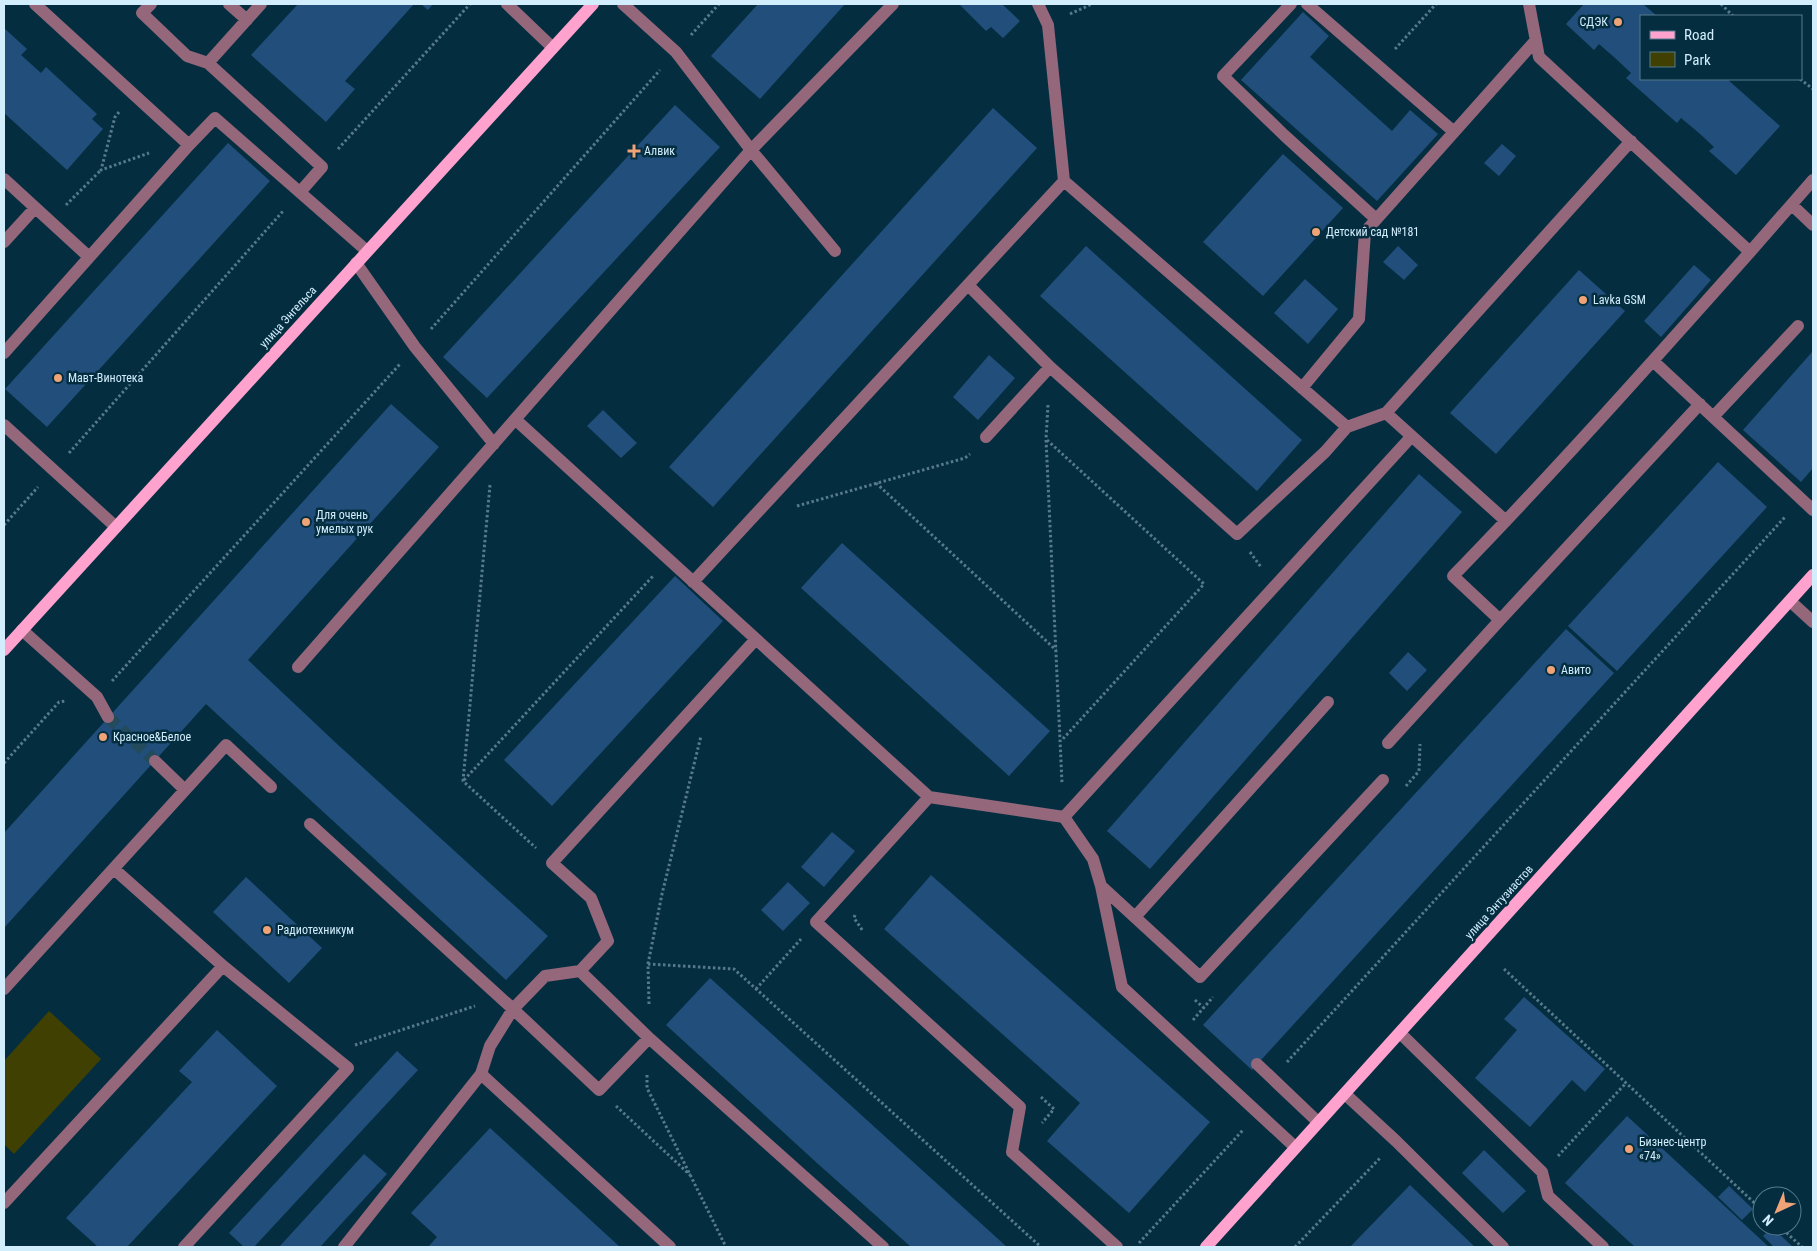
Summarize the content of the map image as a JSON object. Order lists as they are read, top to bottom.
{
  "streets": {
    "main road": ["улица Энгельса", "улица Энтузиастов"]
  },
  "places": {
    "other": [
      "СДЭК",
      "Детский сад №181",
      "Lavka GSM",
      "Мавт-Винотека",
      "Для очень умелых рук",
      "Авито",
      "Красное&Белое",
      "Радиотехникум",
      "Бизнес-центр «74»"
    ],
    "health": ["Алвик"]
  },
  "legend": ["Road", "Park"],
  "north": "bottom left"
}
